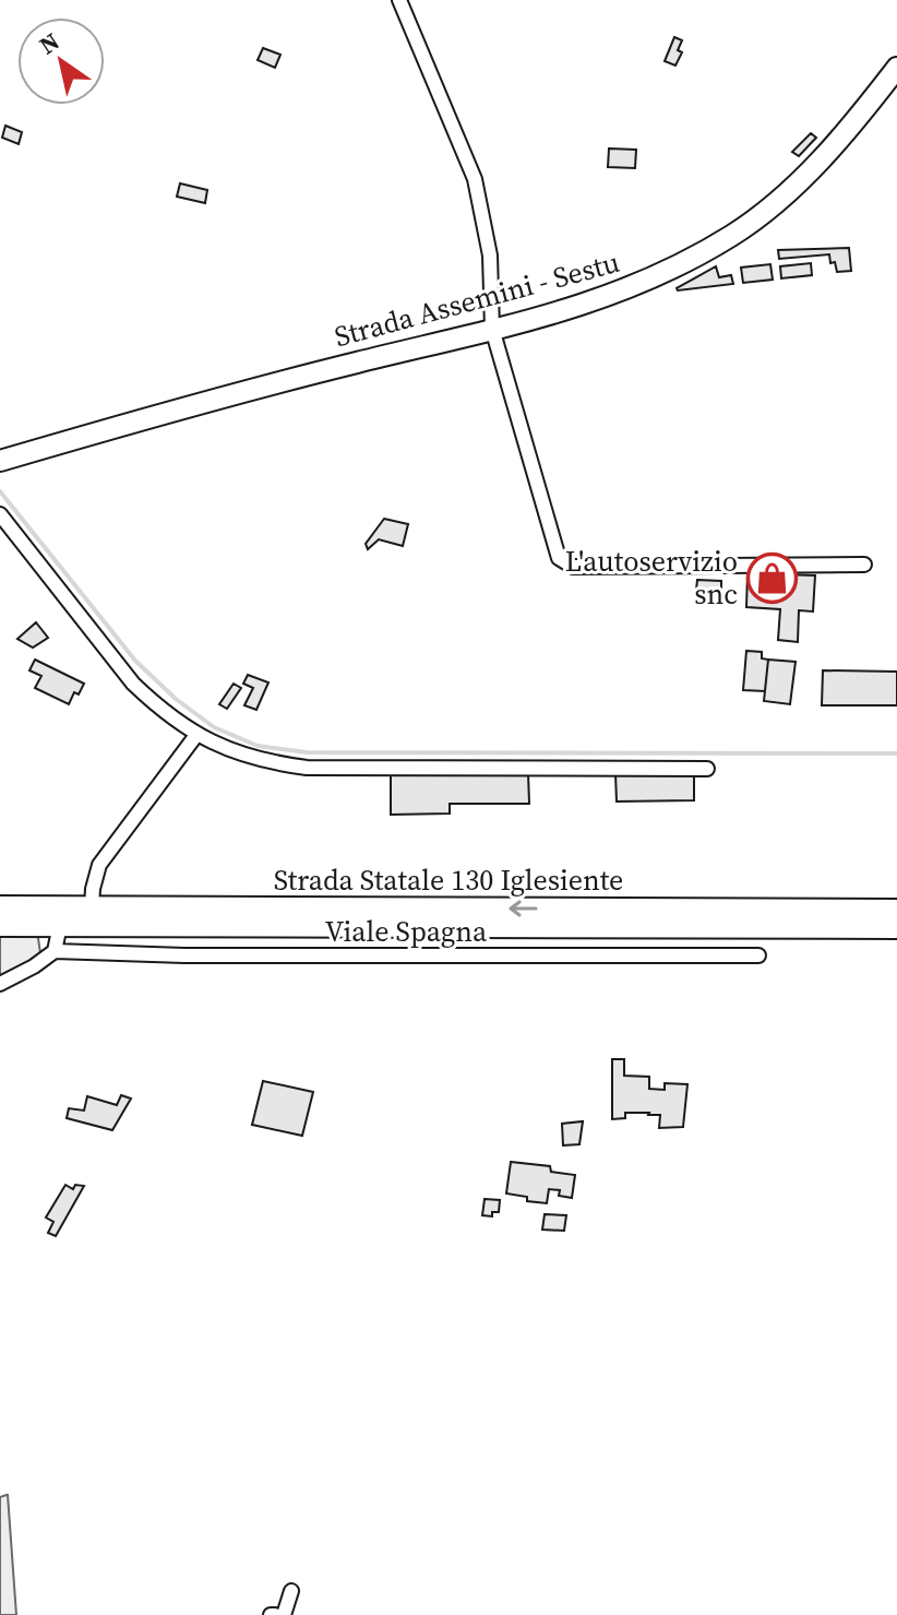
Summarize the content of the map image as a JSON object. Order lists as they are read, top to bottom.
{
  "streets": {
    "main road": ["Strada Statale 130 Iglesiente"],
    "street": ["Strada Assemini - Sestu", "Viale Spagna"]
  },
  "places": {
    "shop": ["L'autoservizio snc"]
  },
  "north": "top left"
}
